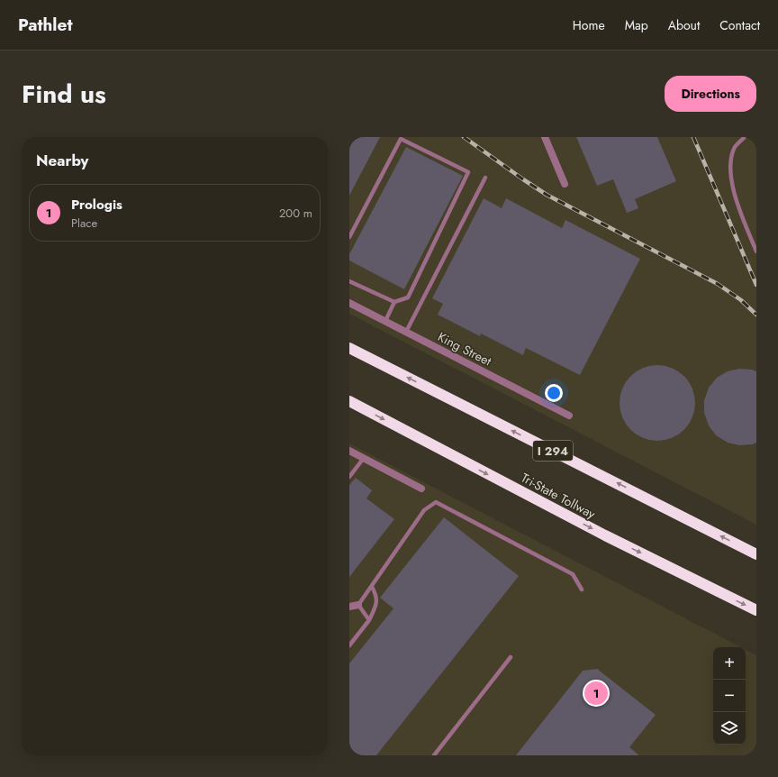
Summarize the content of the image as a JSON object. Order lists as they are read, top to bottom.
{
  "streets": {
    "highway": ["I 294", "Tri-State Tollway"],
    "street": ["King Street"]
  },
  "page": {
    "header": "Pathlet",
    "nav": [
      "Home",
      "Map",
      "About",
      "Contact"
    ],
    "title": "Find us",
    "buttons": "Directions",
    "heading": "Nearby",
    "list": [
      {
        "mark": "1",
        "name": "Prologis",
        "note": "Place",
        "value": "200 m"
      }
    ],
    "map_buttons": ["+", "−"],
    "pins": "1"
  }
}
